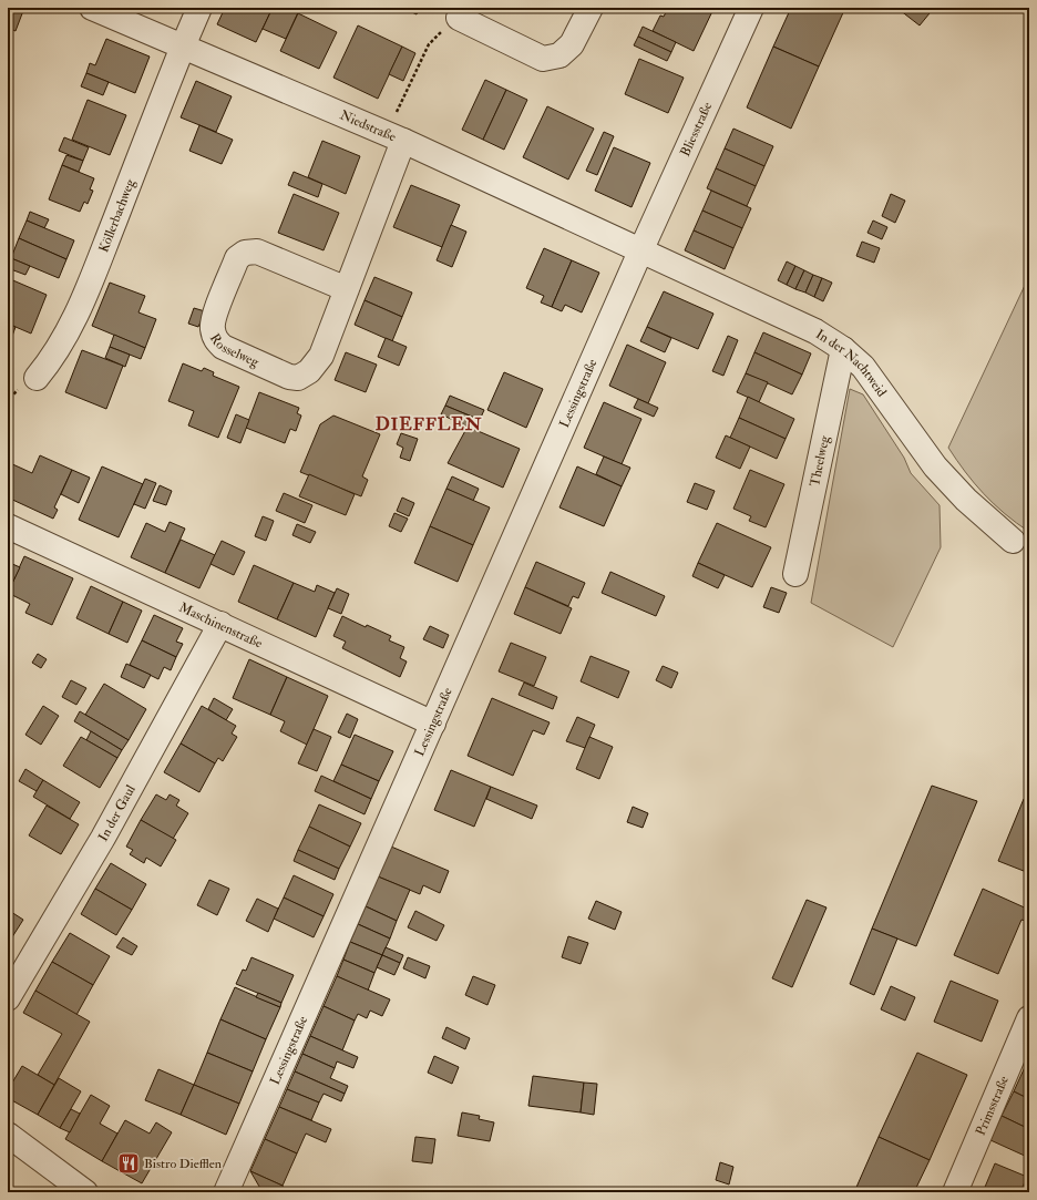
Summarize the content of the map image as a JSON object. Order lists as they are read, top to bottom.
{
  "streets": {
    "street": [
      "Niedstraße",
      "Bliesstraße",
      "Köllerbachweg",
      "Rosselweg",
      "In der Nachtweid",
      "Lessingstraße",
      "Theelweg",
      "Maschinenstraße",
      "In der Gaul",
      "Primsstraße"
    ]
  },
  "crossings": [
    ["Niedstraße", "Bliesstraße"],
    ["Niedstraße", "Köllerbachweg"],
    ["Niedstraße", "Rosselweg"],
    ["Niedstraße", "In der Nachtweid"],
    ["Niedstraße", "Lessingstraße"],
    ["Bliesstraße", "In der Nachtweid"],
    ["Bliesstraße", "Lessingstraße"],
    ["In der Nachtweid", "Lessingstraße"],
    ["In der Nachtweid", "Theelweg"],
    ["Lessingstraße", "Maschinenstraße"],
    ["Maschinenstraße", "In der Gaul"]
  ],
  "districts": ["DIEFFLEN"],
  "places": {
    "restaurant": ["Bistro Diefflen"]
  }
}
